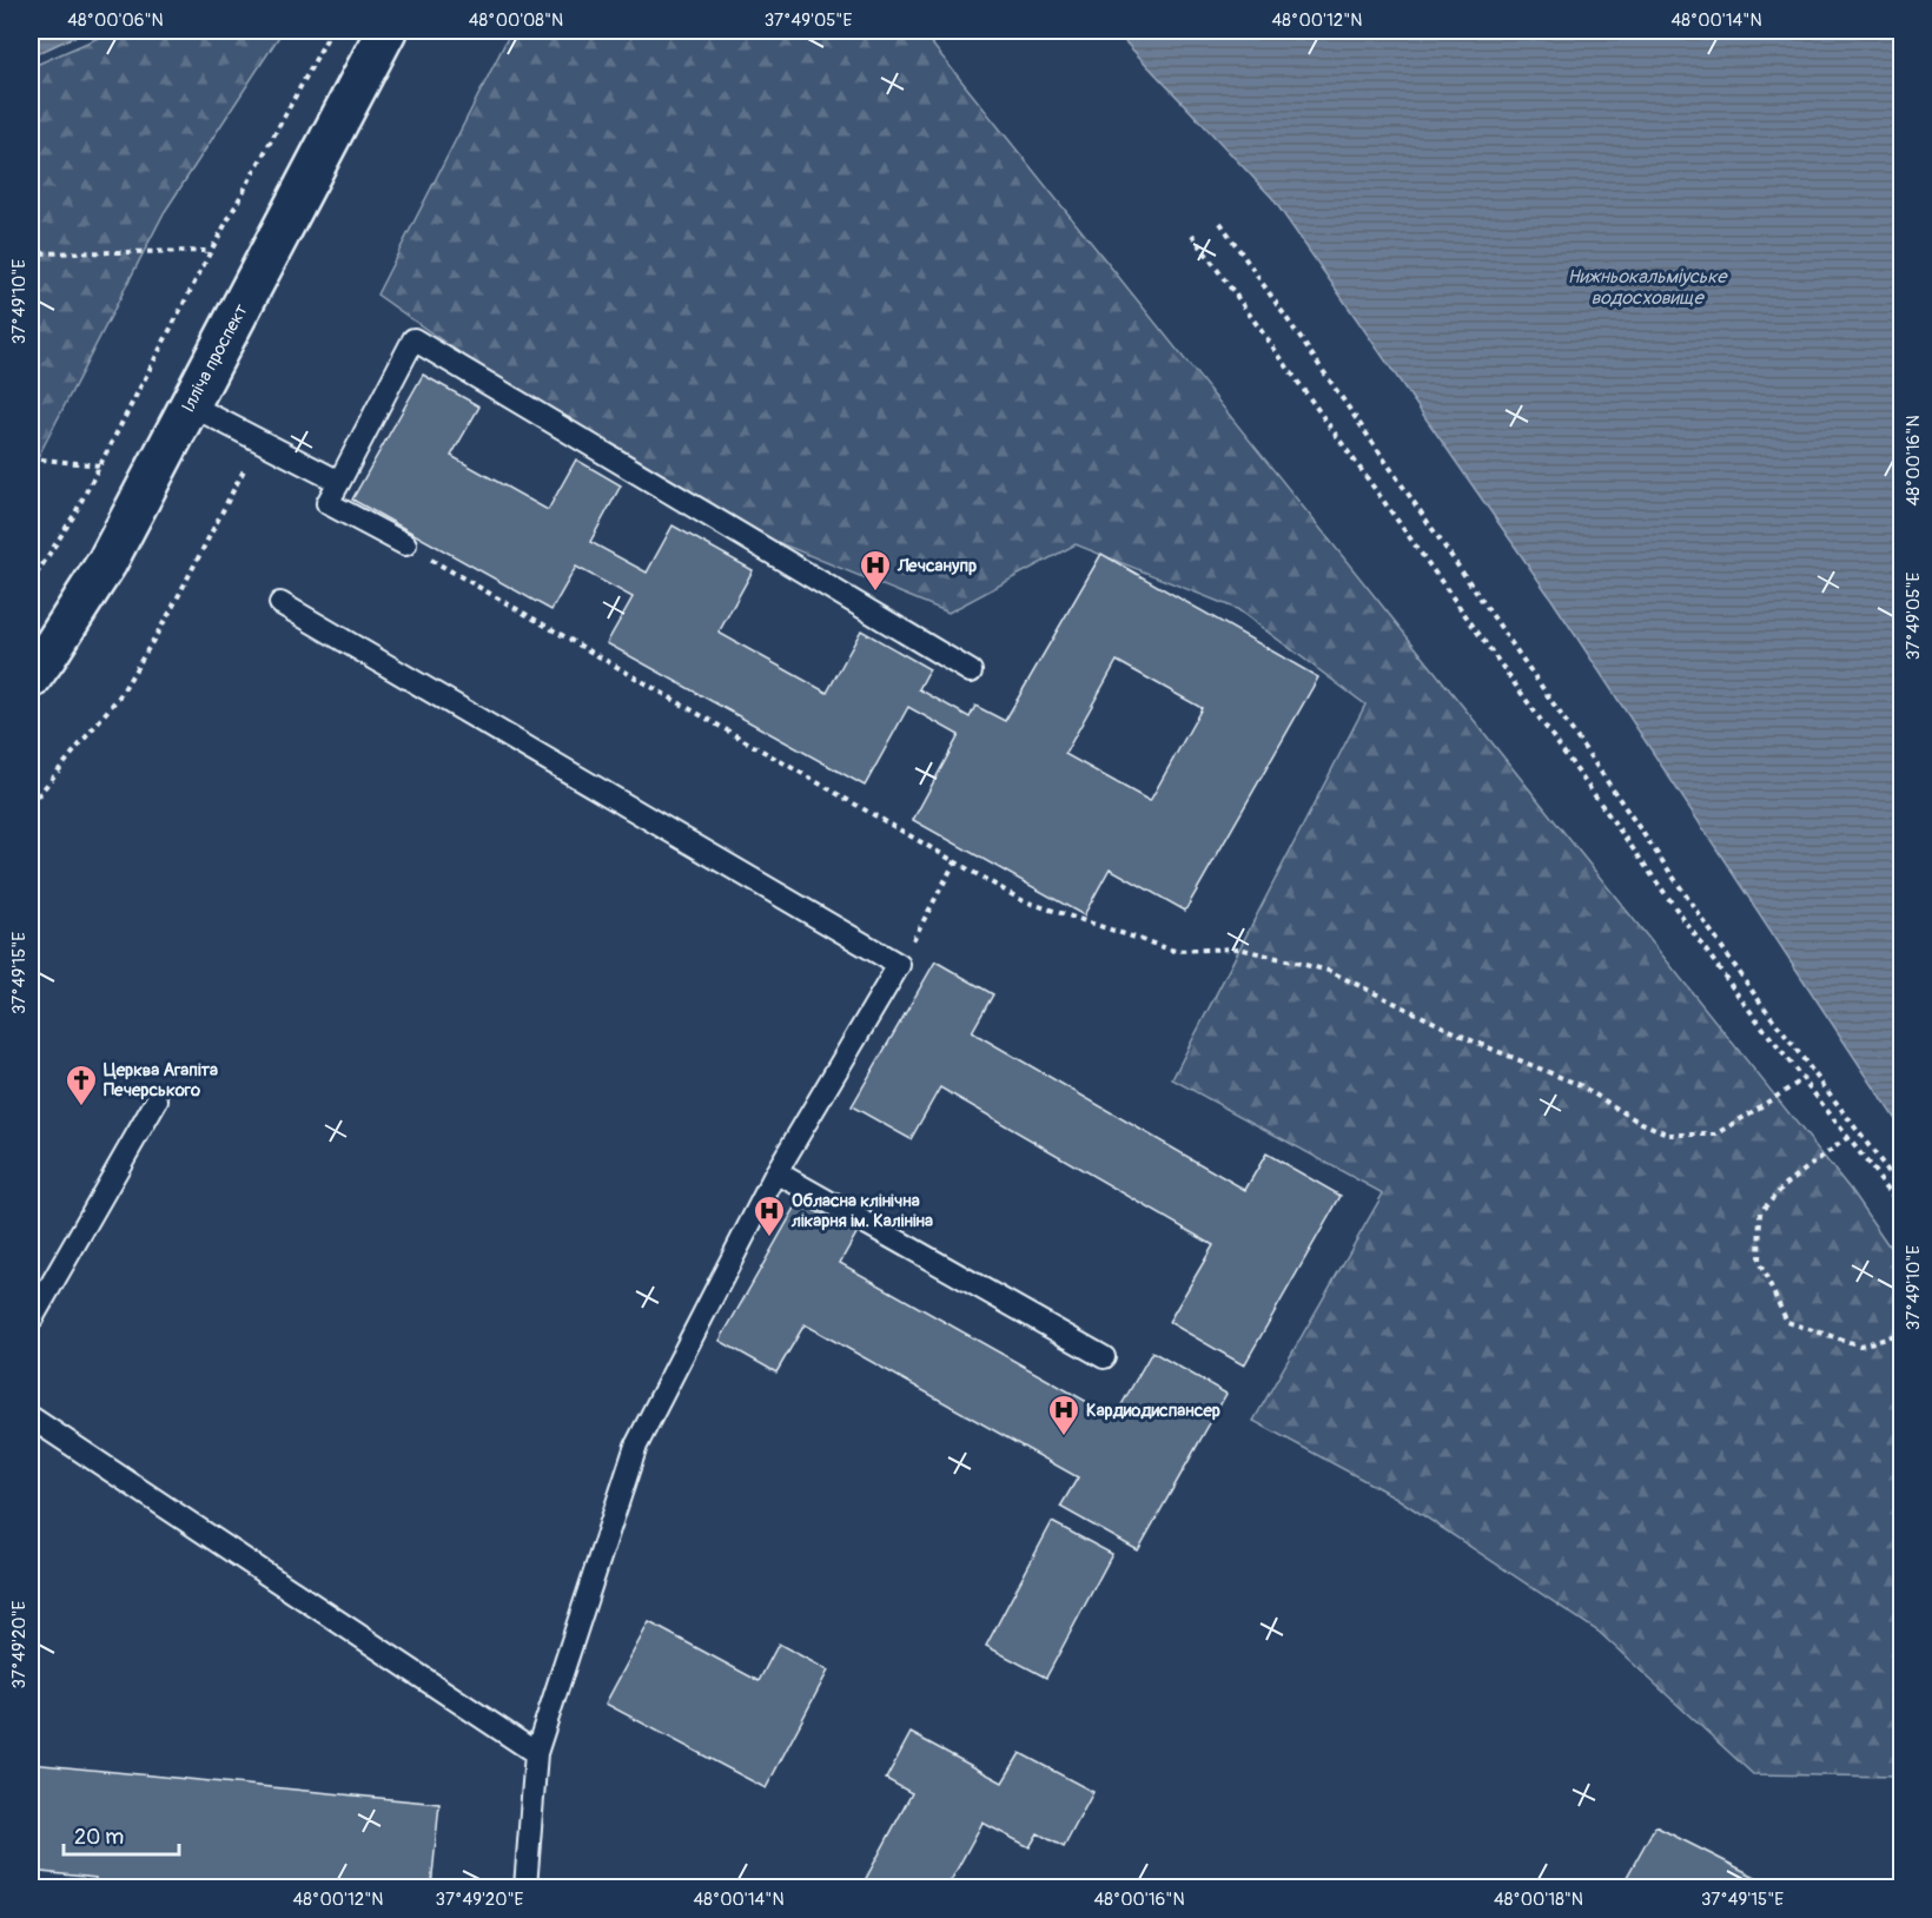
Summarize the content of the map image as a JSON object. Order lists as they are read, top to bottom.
{
  "streets": {
    "main road": ["Ілліча проспект"]
  },
  "water": ["Нижньокальміуське водосховище"],
  "places": {
    "hospital": ["Лечсанупр", "Обласна клінічна лікарня ім. Калініна", "Кардиодиспансер"],
    "church": ["Церква Агапіта Печерського"]
  },
  "scale_bar": "20 m",
  "coordinates": [
    "48°00'06\"N",
    "48°00'08\"N",
    "37°49'05\"E",
    "48°00'12\"N",
    "48°00'14\"N",
    "37°49'10\"E",
    "48°00'16\"N",
    "37°49'15\"E",
    "37°49'20\"E",
    "48°00'18\"N"
  ]
}
